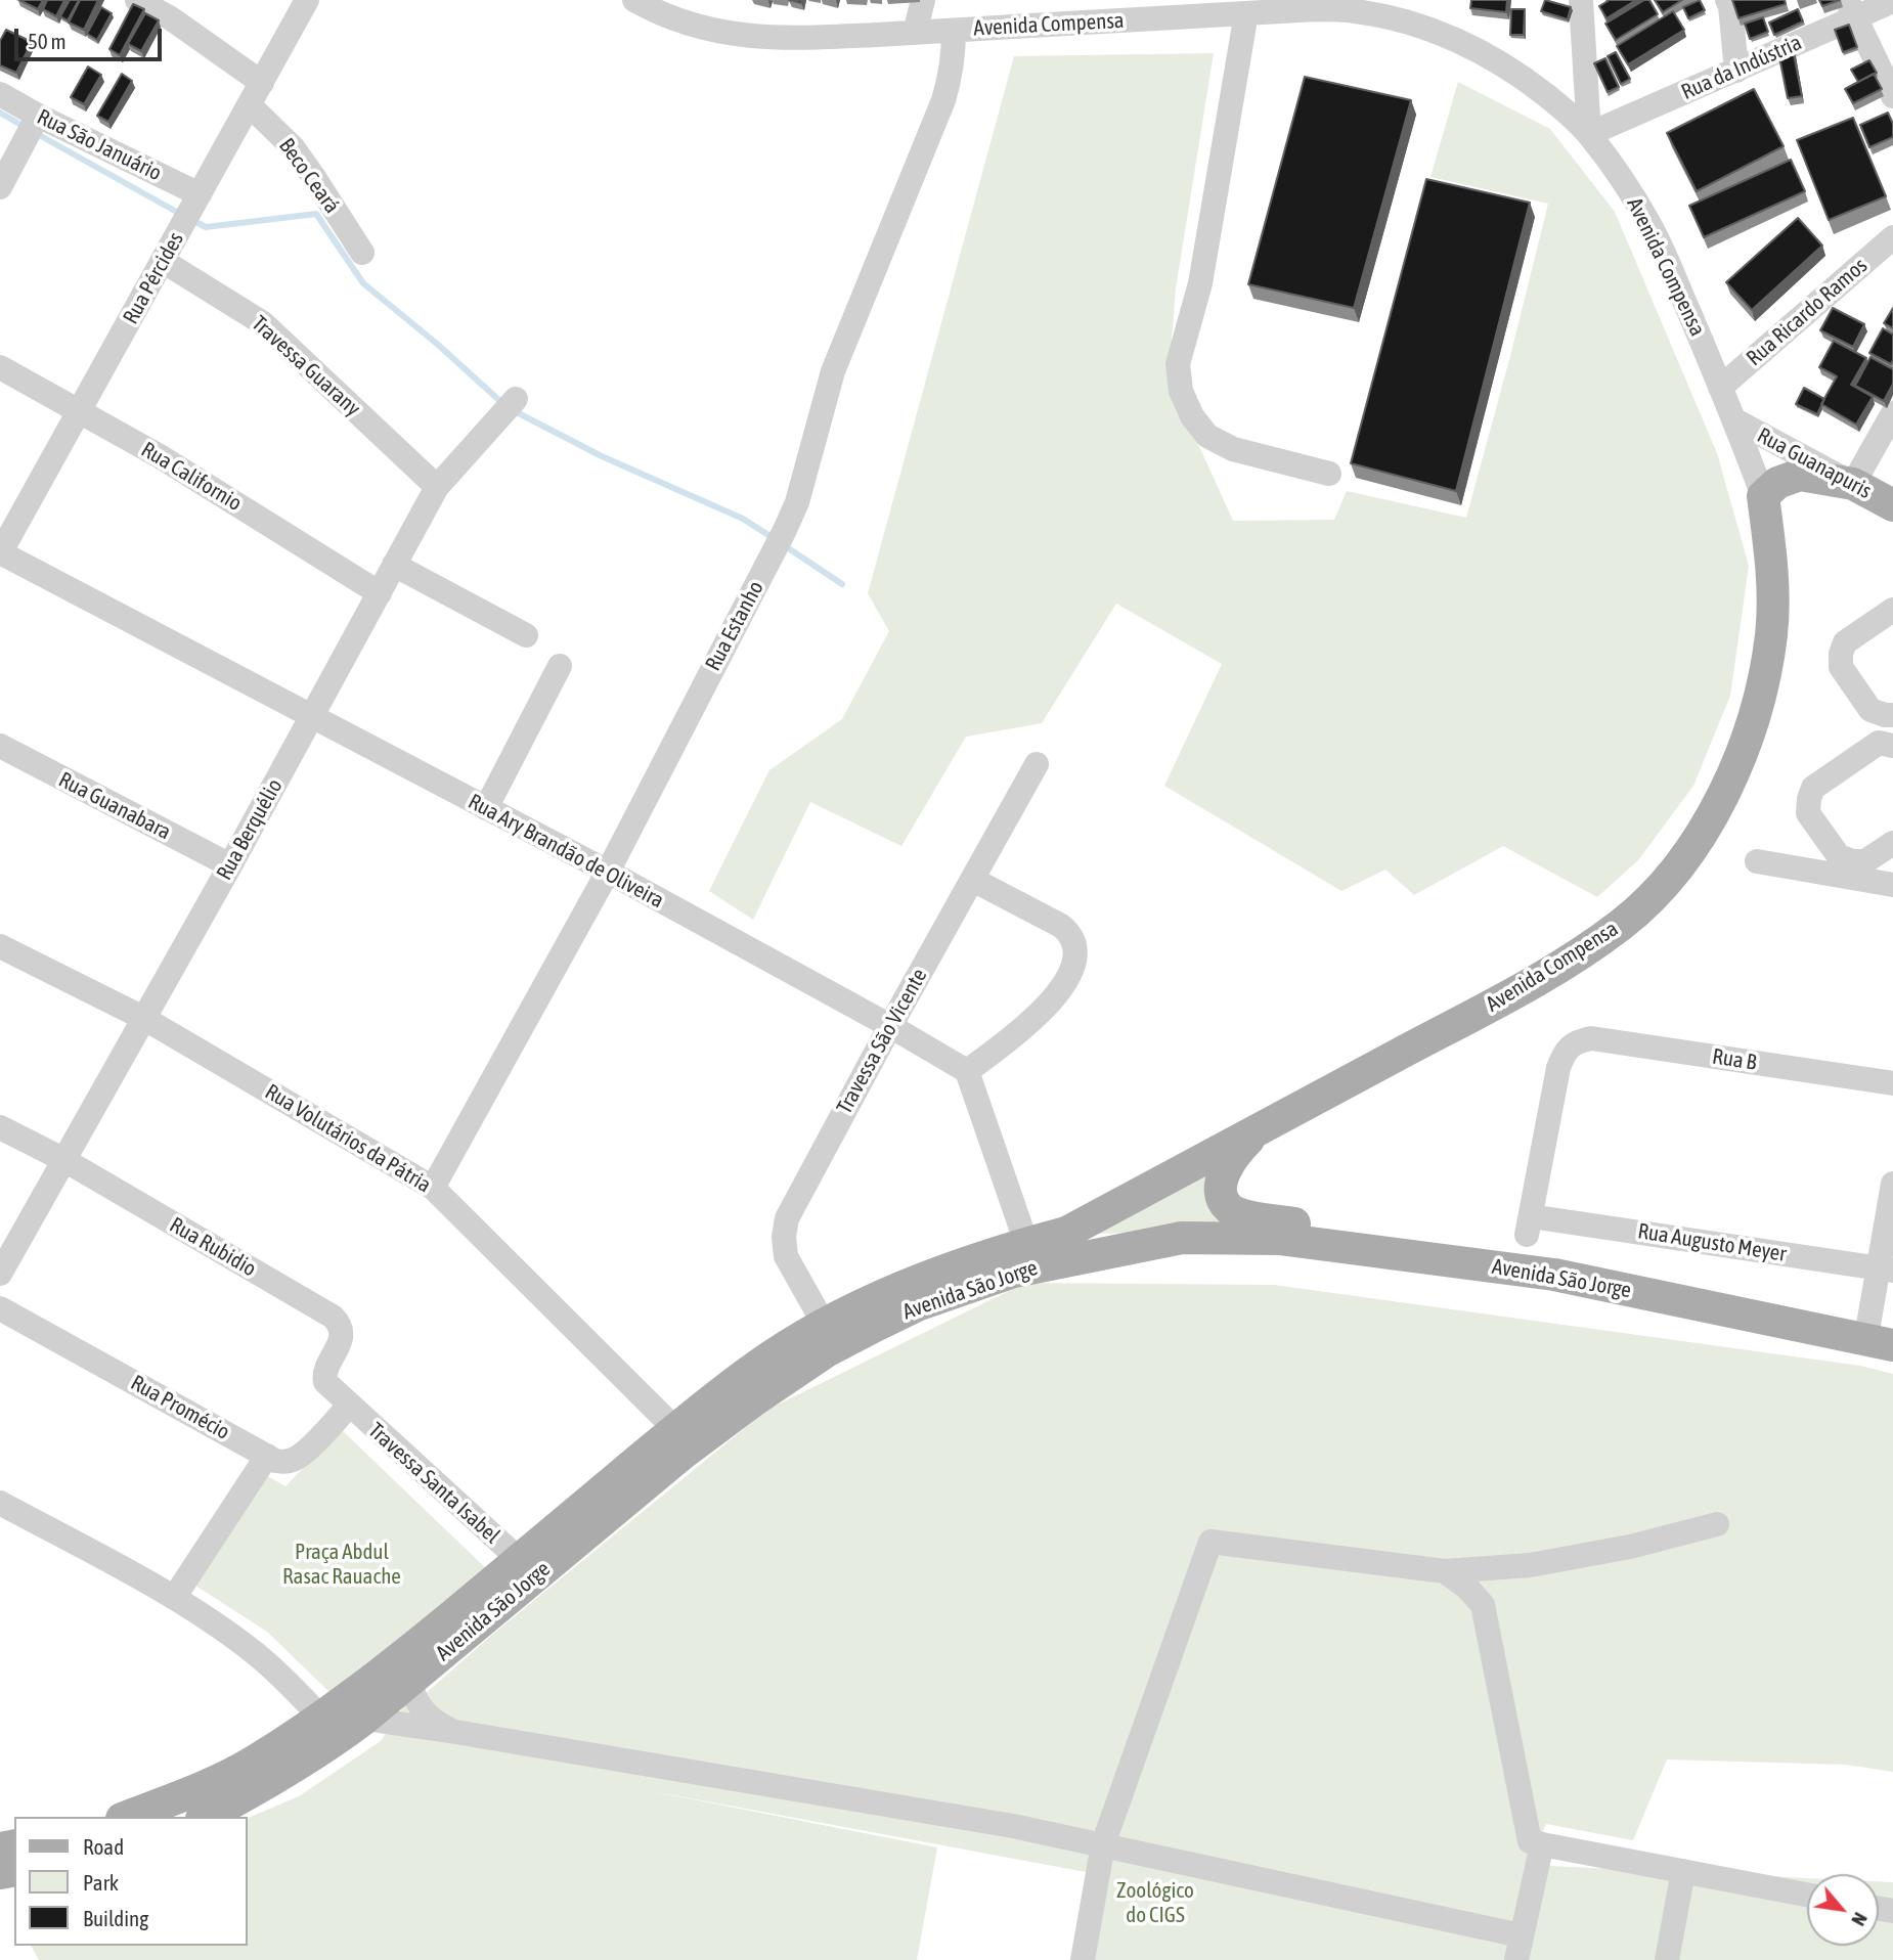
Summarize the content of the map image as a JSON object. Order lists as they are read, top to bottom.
{
  "streets": {
    "main road": ["Avenida Compensa", "Rua Guanapuris", "Avenida São Jorge"],
    "street": [
      "Rua da Indústria",
      "Rua São Januário",
      "Beco Ceará",
      "Rua Pércides",
      "Rua Ricardo Ramos",
      "Travessa Guarany",
      "Rua Californio",
      "Rua Estanho",
      "Rua Guanabara",
      "Rua Berquélio",
      "Rua Ary Brandão de Oliveira",
      "Travessa São Vicente",
      "Rua B",
      "Rua Volutários da Pátria",
      "Rua Augusto Meyer",
      "Rua Rubidio",
      "Rua Promécio",
      "Travessa Santa Isabel"
    ]
  },
  "crossings": [
    ["Avenida Compensa", "Rua da Indústria"],
    ["Avenida Compensa", "Rua Ricardo Ramos"],
    ["Avenida Compensa", "Rua Guanapuris"],
    ["Avenida Compensa", "Rua Estanho"],
    ["Avenida Compensa", "Avenida São Jorge"],
    ["Rua São Januário", "Rua Pércides"],
    ["Beco Ceará", "Rua Pércides"],
    ["Rua Pércides", "Travessa Guarany"],
    ["Rua Pércides", "Rua Californio"],
    ["Rua Pércides", "Rua Ary Brandão de Oliveira"],
    ["Travessa Guarany", "Rua Berquélio"],
    ["Rua Californio", "Rua Berquélio"],
    ["Rua Estanho", "Rua Ary Brandão de Oliveira"],
    ["Rua Estanho", "Rua Volutários da Pátria"],
    ["Rua Guanabara", "Rua Berquélio"],
    ["Rua Berquélio", "Rua Ary Brandão de Oliveira"],
    ["Rua Berquélio", "Rua Volutários da Pátria"],
    ["Rua Berquélio", "Rua Rubidio"],
    ["Rua Ary Brandão de Oliveira", "Travessa São Vicente"],
    ["Travessa São Vicente", "Avenida São Jorge"],
    ["Rua B", "Rua Augusto Meyer"],
    ["Rua Volutários da Pátria", "Avenida São Jorge"],
    ["Rua Rubidio", "Rua Promécio"],
    ["Rua Rubidio", "Travessa Santa Isabel"],
    ["Avenida São Jorge", "Travessa Santa Isabel"],
    ["Rua Promécio", "Travessa Santa Isabel"]
  ],
  "parks": ["Praça Abdul Rasac Rauache", "Zoológico do CIGS"],
  "legend": ["Road", "Park", "Building"],
  "scale_bar": "50 m",
  "north": "bottom right"
}
